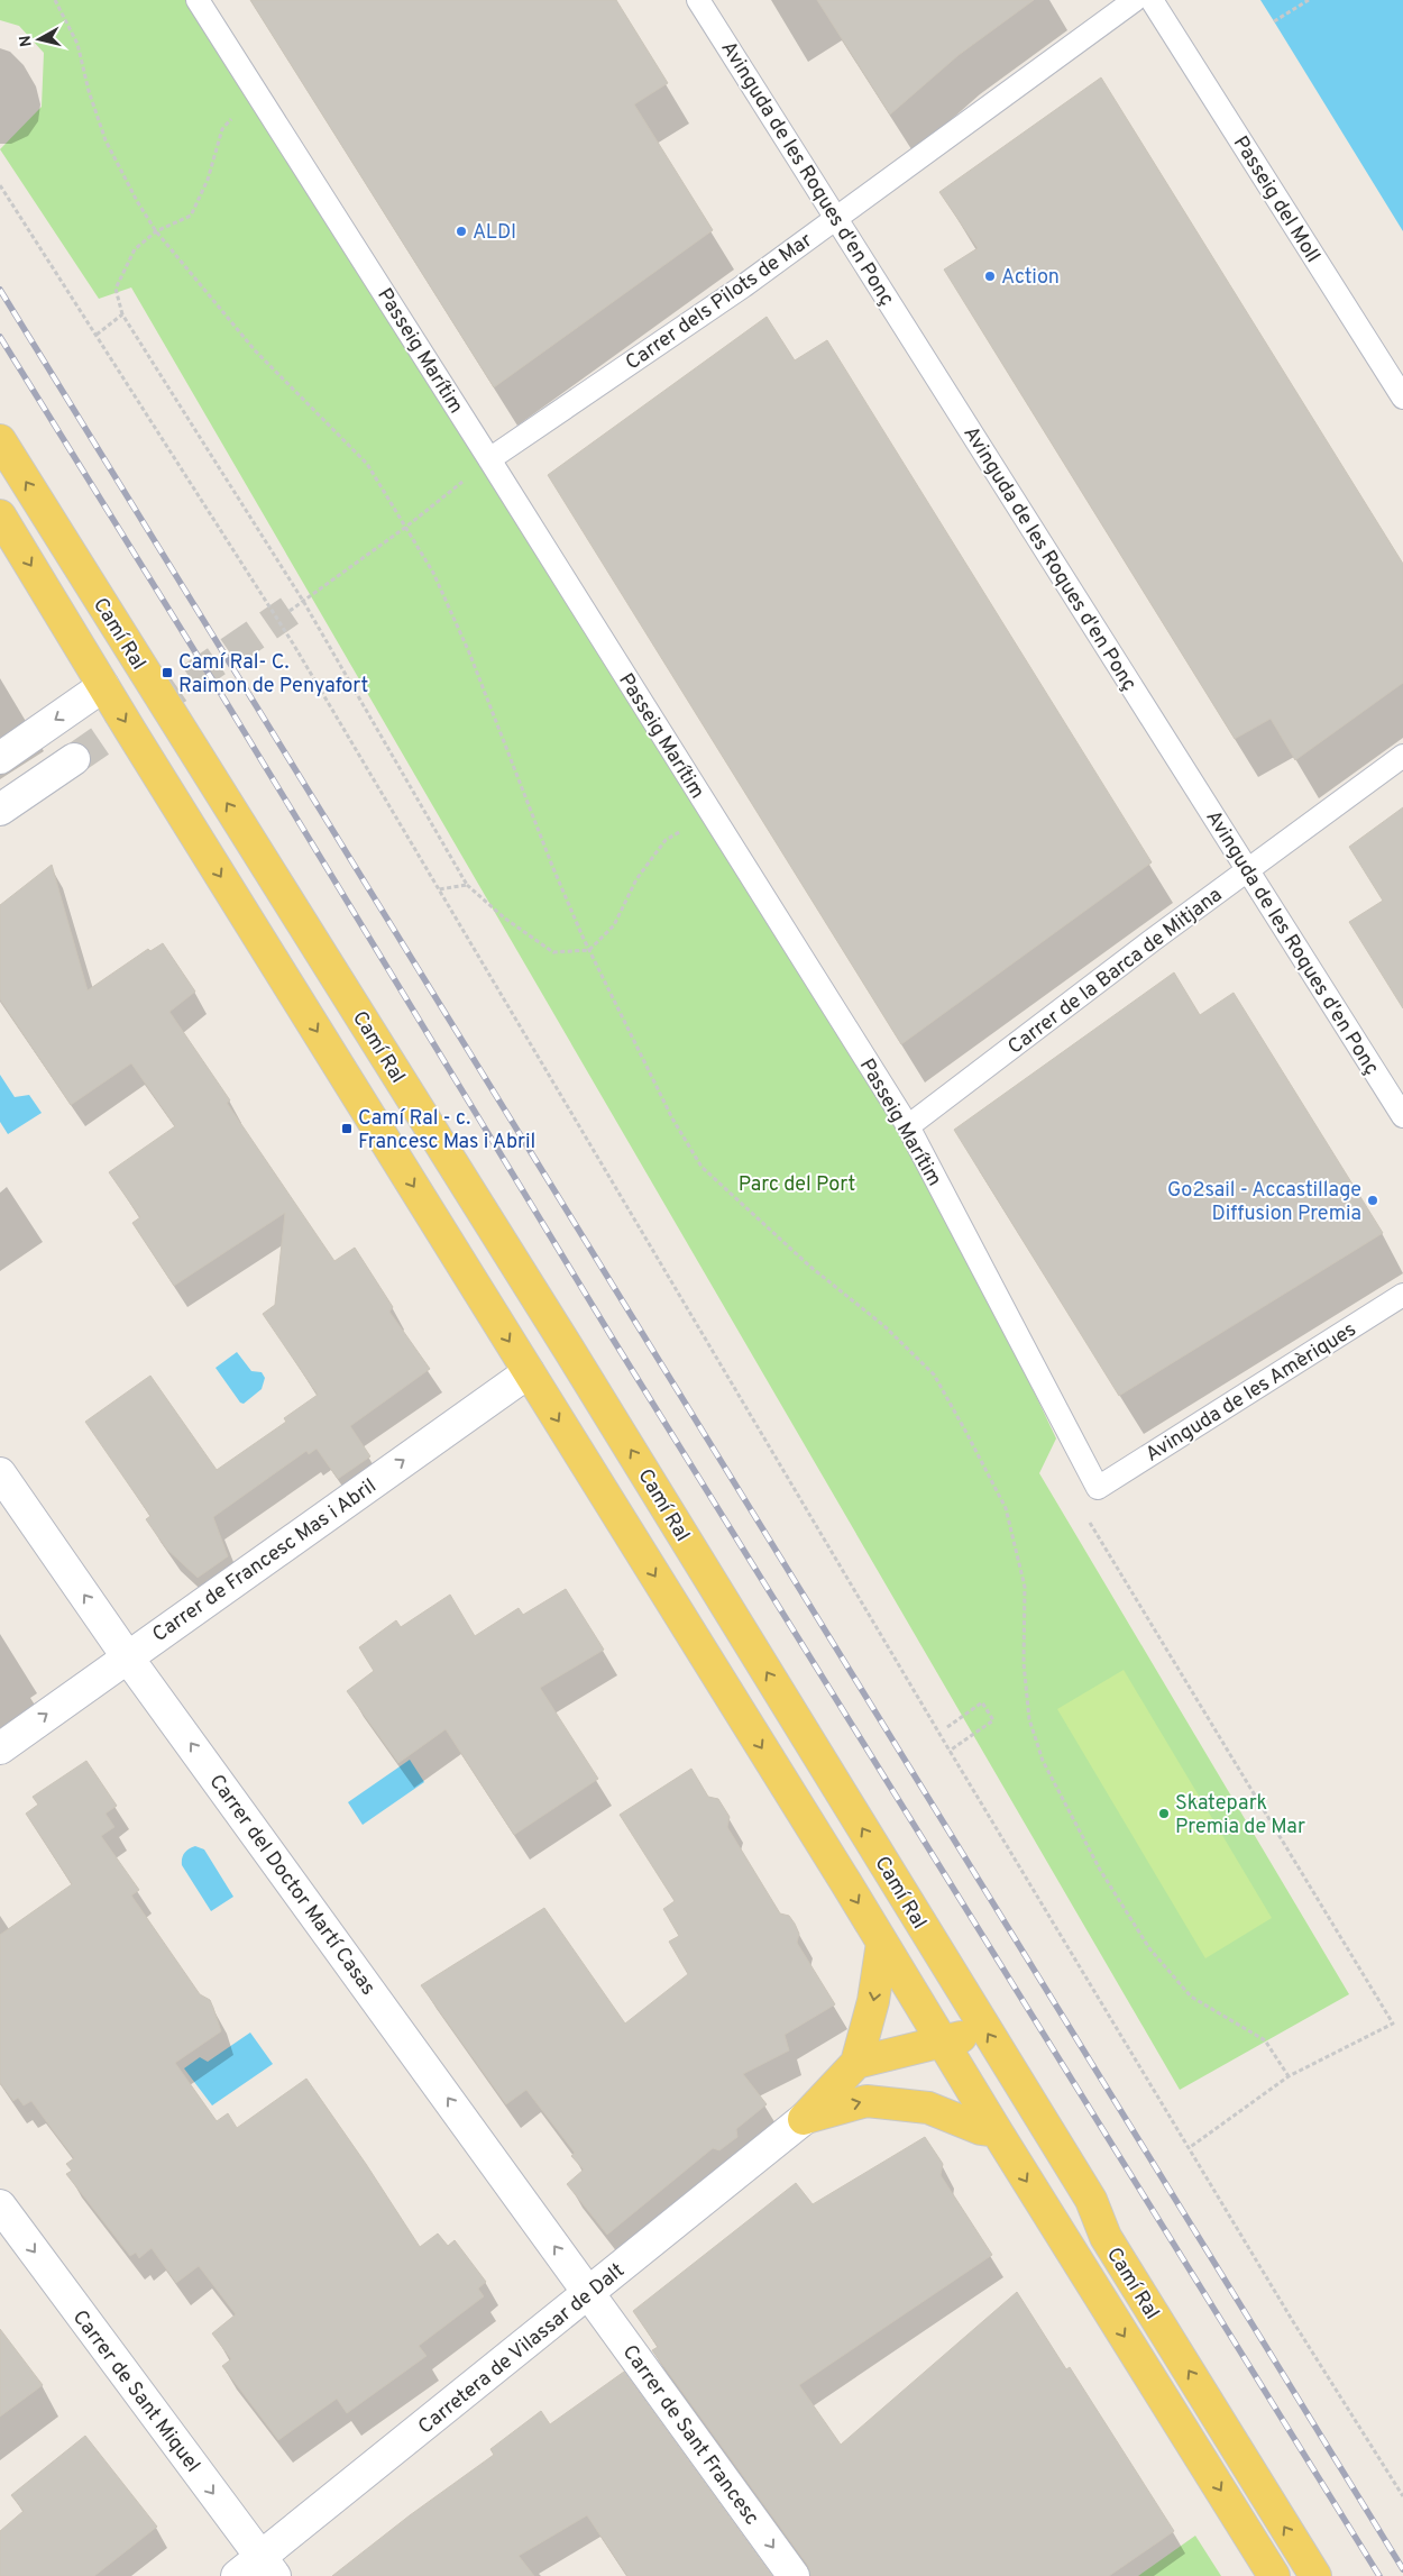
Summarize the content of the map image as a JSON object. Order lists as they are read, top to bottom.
{
  "streets": {
    "main road": ["Camí Ral"],
    "street": [
      "Carrer de Francesc Mas i Abril",
      "Carrer del Doctor Martí Casas",
      "Carretera de Vilassar de Dalt",
      "Carrer de Sant Miquel",
      "Carrer de Sant Francesc"
    ],
    "lane": [
      "Avinguda de les Roques d'en Ponç",
      "Passeig del Moll",
      "Carrer dels Pilots de Mar",
      "Passeig Marítim",
      "Carrer de la Barca de Mitjana",
      "Avinguda de les Amèriques"
    ]
  },
  "crossings": [
    ["Avinguda de les Roques d'en Ponç", "Carrer dels Pilots de Mar"],
    ["Avinguda de les Roques d'en Ponç", "Carrer de la Barca de Mitjana"],
    ["Carrer dels Pilots de Mar", "Passeig Marítim"],
    ["Passeig Marítim", "Carrer de la Barca de Mitjana"],
    ["Passeig Marítim", "Avinguda de les Amèriques"],
    ["Camí Ral", "Carrer de Francesc Mas i Abril"],
    ["Carrer de Francesc Mas i Abril", "Carrer del Doctor Martí Casas"],
    ["Carrer del Doctor Martí Casas", "Carretera de Vilassar de Dalt"],
    ["Carrer del Doctor Martí Casas", "Carrer de Sant Francesc"],
    ["Carretera de Vilassar de Dalt", "Carrer de Sant Miquel"],
    ["Carretera de Vilassar de Dalt", "Carrer de Sant Francesc"]
  ],
  "one_way": [
    "Carrer de Francesc Mas i Abril",
    "Carrer del Doctor Martí Casas",
    "Carrer de Sant Miquel",
    "Carrer de Sant Francesc"
  ],
  "parks": ["Parc del Port"],
  "places": {
    "other": [
      "ALDI",
      "Action",
      "Go2sail - Accastillage Diffusion Premia",
      "Skatepark Premia de Mar"
    ],
    "transit": ["Camí Ral- C. Raimon de Penyafort", "Camí Ral - c. Francesc Mas i Abril"]
  },
  "north": "left"
}
